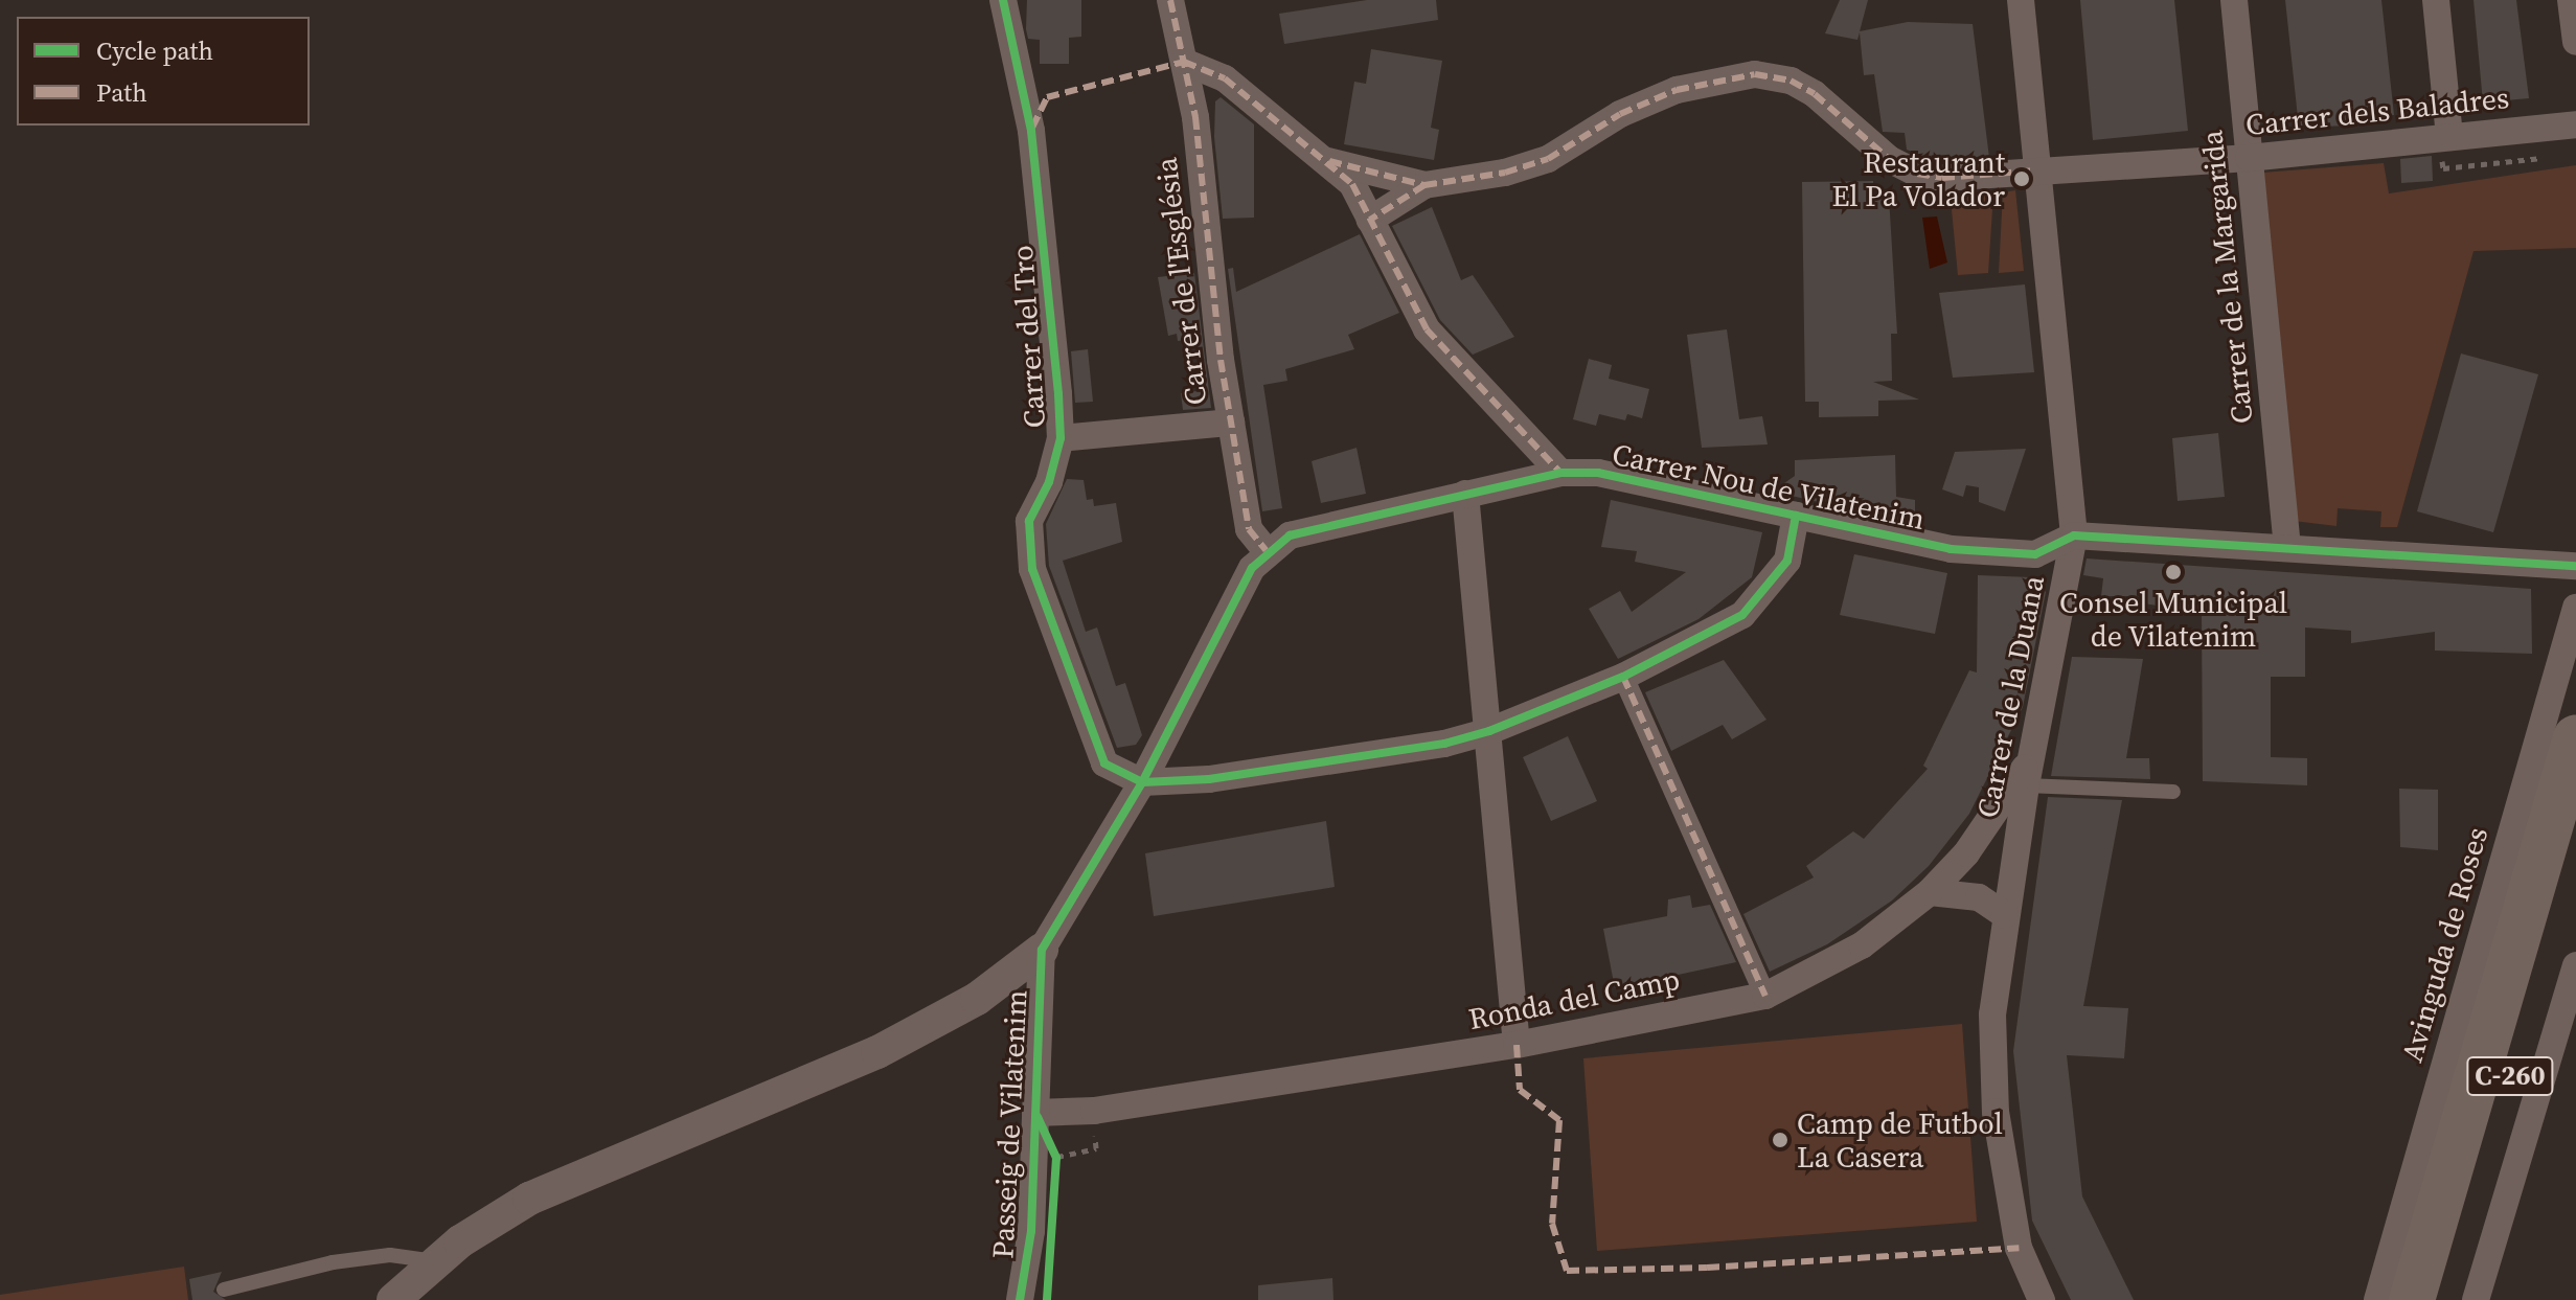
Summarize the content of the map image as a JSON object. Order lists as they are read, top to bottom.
{
  "streets": {
    "highway": ["C-260"],
    "street": [
      "Carrer dels Baladres",
      "Carrer de la Margarida",
      "Carrer de l'Església",
      "Carrer del Tro",
      "Carrer Nou de Vilatenim",
      "Carrer de la Duana",
      "Avinguda de Roses",
      "Ronda del Camp",
      "Passeig de Vilatenim"
    ]
  },
  "crossings": [
    ["Carrer dels Baladres", "Carrer de la Margarida"],
    ["Carrer dels Baladres", "Carrer de la Duana"],
    ["Carrer de la Margarida", "Carrer Nou de Vilatenim"],
    ["Carrer de l'Església", "Carrer Nou de Vilatenim"],
    ["Carrer Nou de Vilatenim", "Carrer de la Duana"],
    ["Carrer de la Duana", "Ronda del Camp"],
    ["Ronda del Camp", "Passeig de Vilatenim"]
  ],
  "places": ["Restaurant El Pa Volador", "Consel Municipal de Vilatenim", "Camp de Futbol La Casera"],
  "legend": ["Cycle path", "Path"]
}
